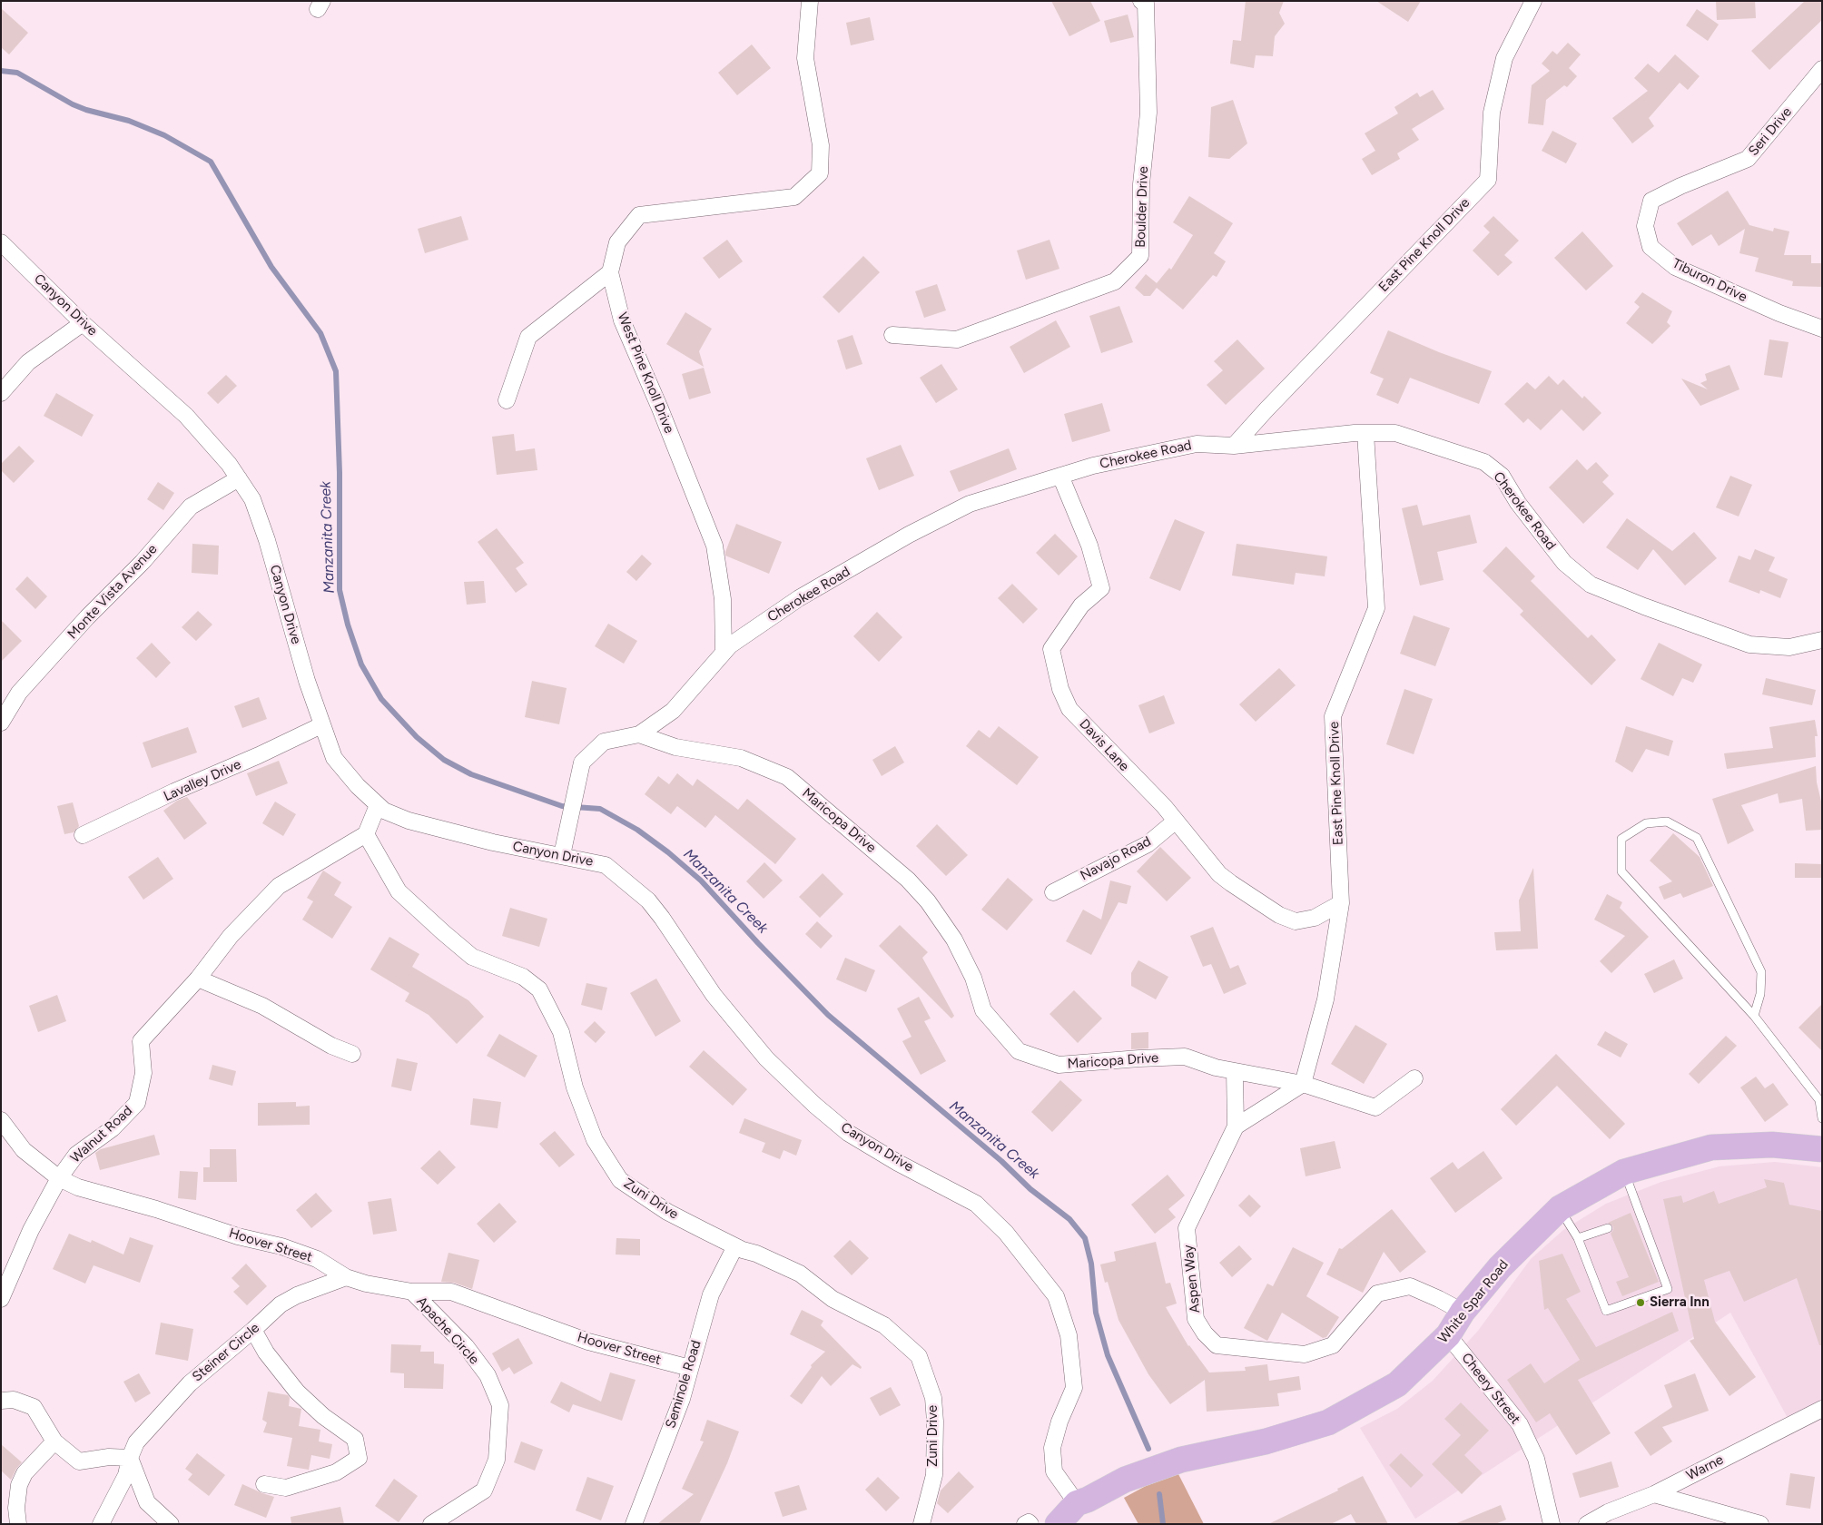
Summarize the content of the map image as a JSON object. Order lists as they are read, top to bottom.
{
  "streets": {
    "main road": ["White Spar Road"],
    "street": [
      "Seri Drive",
      "Boulder Drive",
      "East Pine Knoll Drive",
      "Tiburon Drive",
      "Canyon Drive",
      "West Pine Knoll Drive",
      "Cherokee Road",
      "Monte Vista Avenue",
      "Davis Lane",
      "Lavalley Drive",
      "Maricopa Drive",
      "Navajo Road",
      "Walnut Road",
      "Zuni Drive",
      "Hoover Street",
      "Aspen Way",
      "Apache Circle",
      "Steiner Circle",
      "Seminole Road",
      "Cheery Street",
      "Warne"
    ]
  },
  "crossings": [
    ["Seri Drive", "Tiburon Drive"],
    ["East Pine Knoll Drive", "Cherokee Road"],
    ["East Pine Knoll Drive", "Davis Lane"],
    ["East Pine Knoll Drive", "Maricopa Drive"],
    ["Canyon Drive", "Cherokee Road"],
    ["Canyon Drive", "Monte Vista Avenue"],
    ["Canyon Drive", "Lavalley Drive"],
    ["Canyon Drive", "White Spar Road"],
    ["West Pine Knoll Drive", "Cherokee Road"],
    ["Cherokee Road", "Davis Lane"],
    ["Cherokee Road", "Maricopa Drive"],
    ["Davis Lane", "Navajo Road"],
    ["Walnut Road", "Zuni Drive"],
    ["Walnut Road", "Hoover Street"],
    ["Zuni Drive", "Seminole Road"],
    ["Hoover Street", "Apache Circle"],
    ["Hoover Street", "Steiner Circle"],
    ["Hoover Street", "Seminole Road"],
    ["Aspen Way", "White Spar Road"],
    ["White Spar Road", "Cheery Street"]
  ],
  "water": ["Manzanita Creek"],
  "places": ["Sierra Inn"]
}
